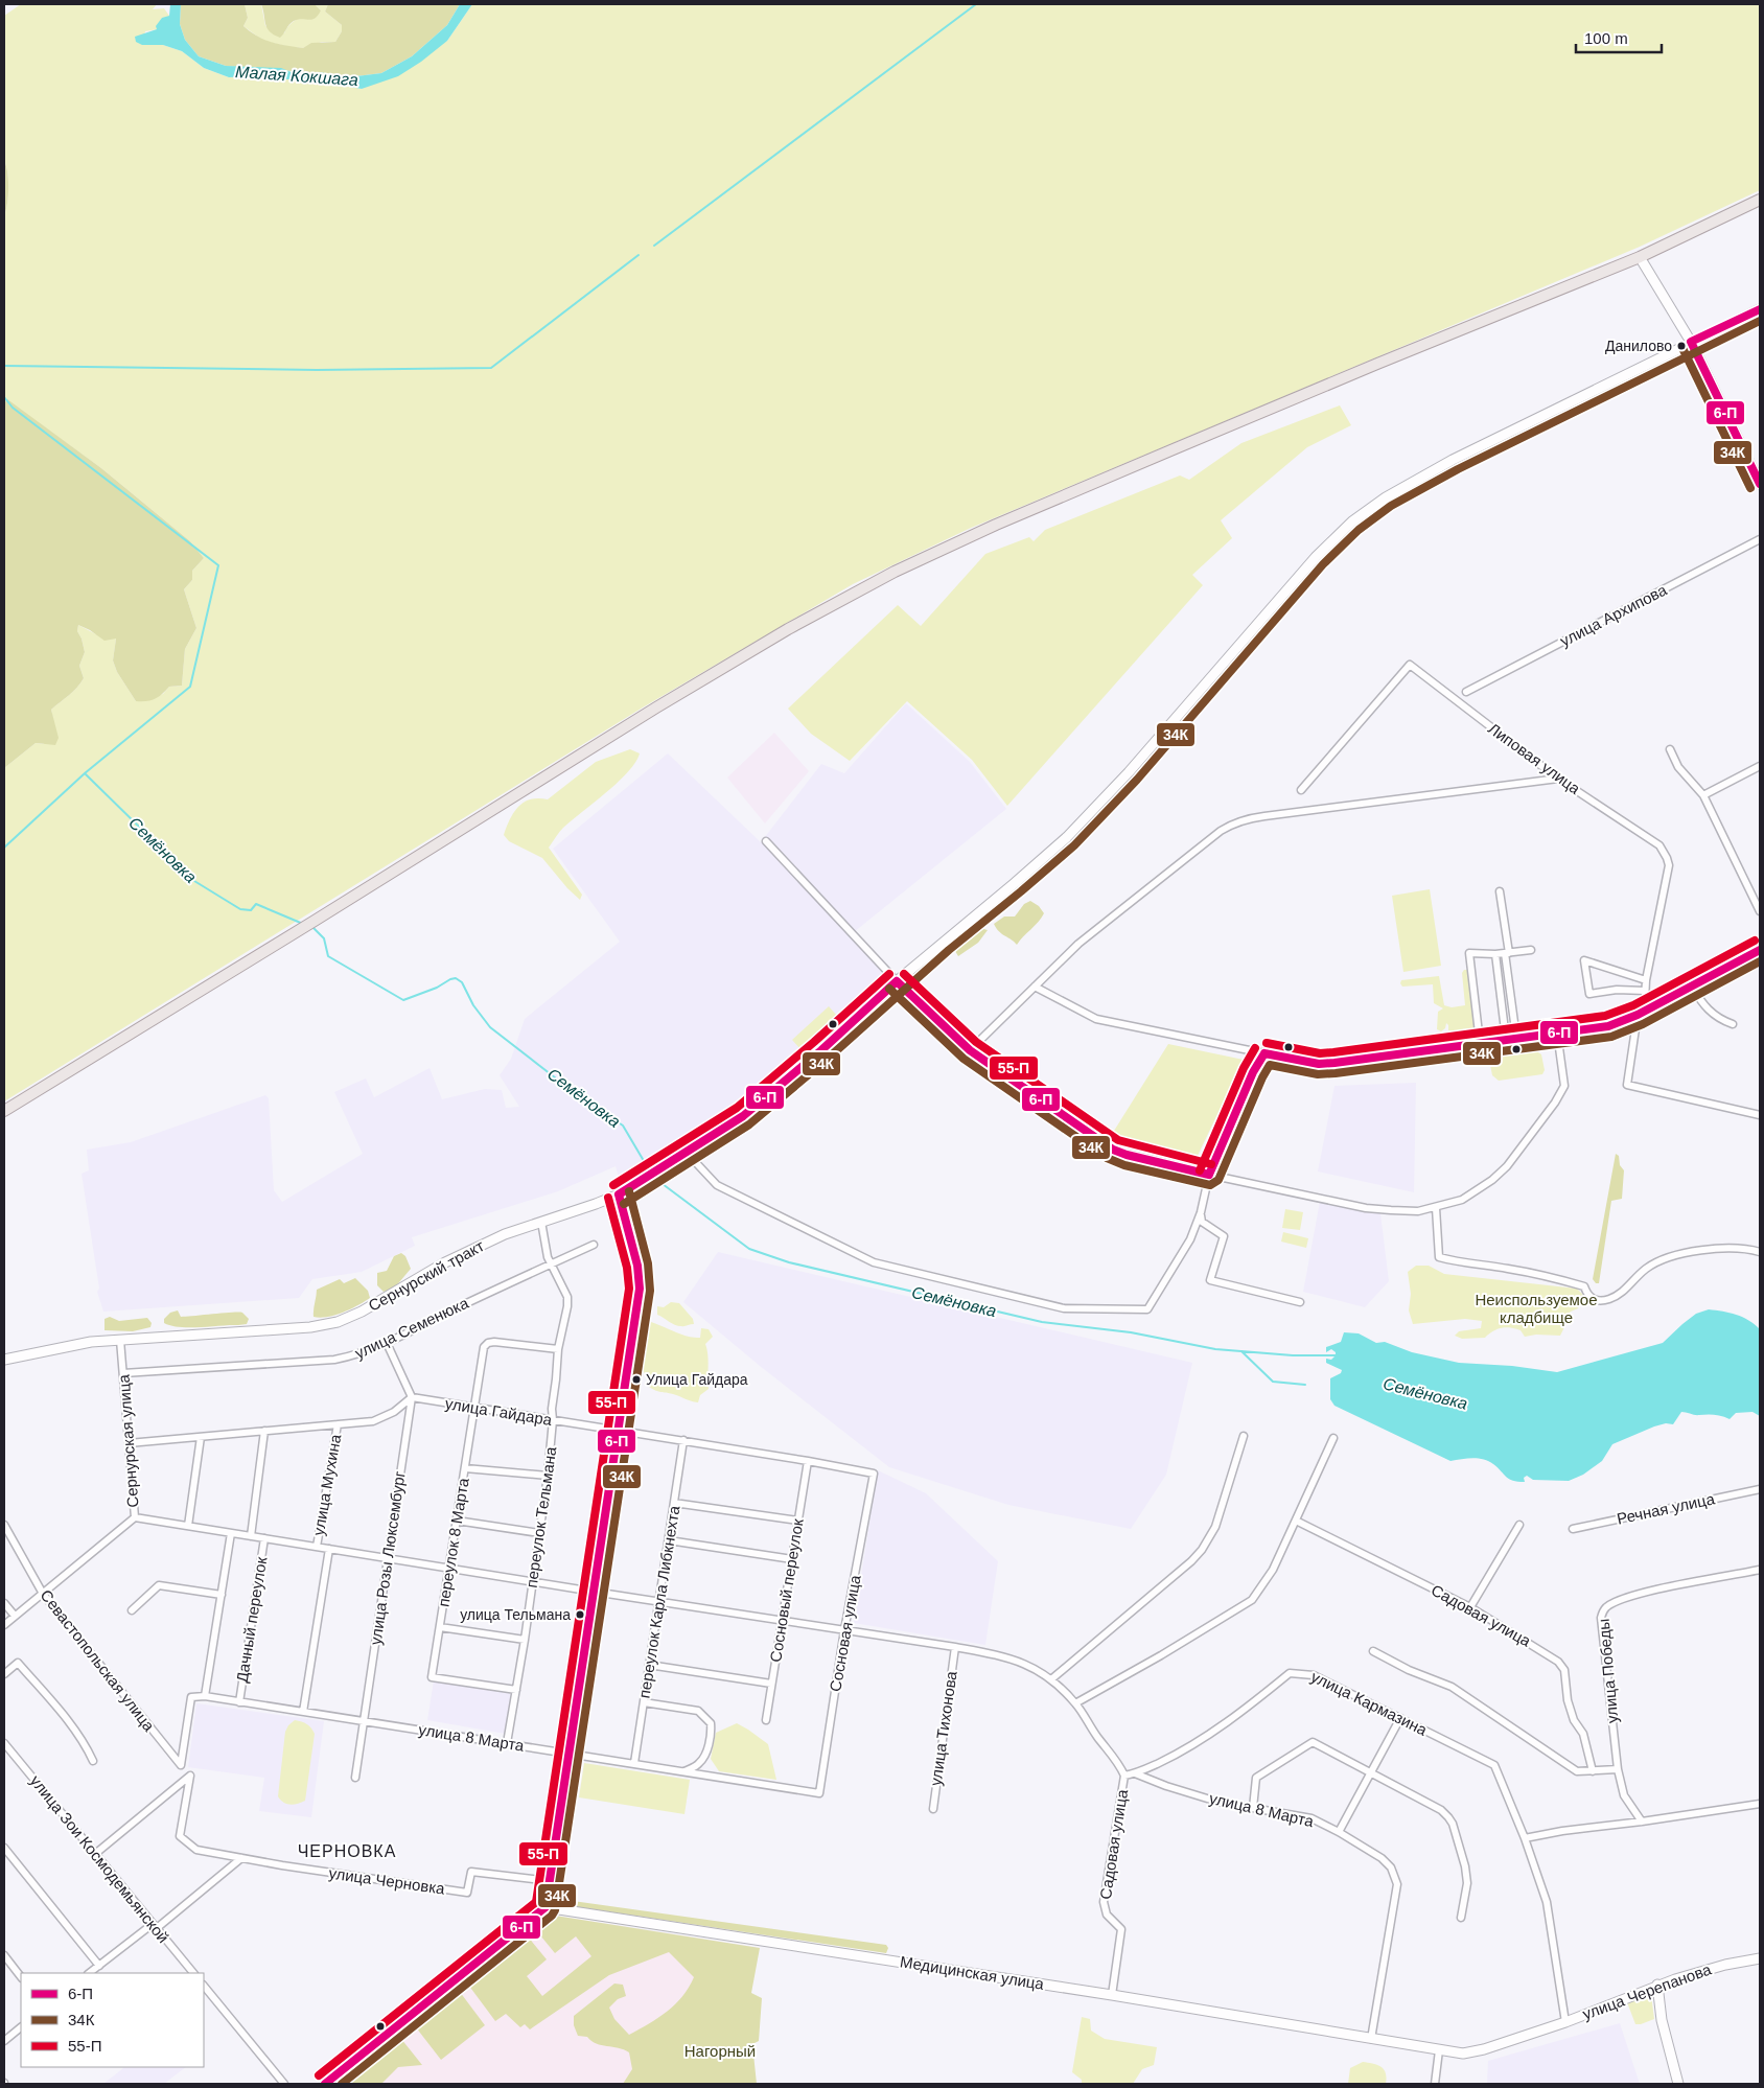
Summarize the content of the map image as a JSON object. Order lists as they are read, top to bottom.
{
  "streets": {
    "main road": ["Сернурский тракт", "Медицинская улица", "улица Черепанова"],
    "street": [
      "улица Архипова",
      "Липовая улица",
      "улица Семенюка",
      "улица Гайдара",
      "Сернурская улица",
      "улица Мухина",
      "Речная улица",
      "переулок Тельмана",
      "переулок 8 Марта",
      "улица Розы Люксембург",
      "Сосновый переулок",
      "переулок Карла Либкнехта",
      "Садовая улица",
      "Дачный переулок",
      "Сосновая улица",
      "Севастопольская улица",
      "улица Победы",
      "улица Кармазина",
      "улица Тихонова",
      "улица 8 Марта",
      "улица Зои Космодемьянской",
      "улица Черновка"
    ]
  },
  "crossings": [
    ["Сернурский тракт", "Сернурская улица"],
    ["Сернурский тракт", "переулок Тельмана"],
    ["улица Семенюка", "Сернурская улица"],
    ["улица Семенюка", "переулок Тельмана"],
    ["улица Гайдара", "переулок Тельмана"],
    ["улица Гайдара", "переулок 8 Марта"],
    ["улица Гайдара", "улица Розы Люксембург"],
    ["улица Гайдара", "Сосновый переулок"],
    ["улица Гайдара", "переулок Карла Либкнехта"],
    ["улица Гайдара", "Сосновая улица"],
    ["Сернурская улица", "Севастопольская улица"],
    ["переулок Тельмана", "переулок 8 Марта"],
    ["переулок Тельмана", "улица 8 Марта"],
    ["улица Розы Люксембург", "улица 8 Марта"],
    ["переулок Карла Либкнехта", "улица 8 Марта"],
    ["Садовая улица", "улица Кармазина"],
    ["Садовая улица", "Медицинская улица"],
    ["Дачный переулок", "улица 8 Марта"],
    ["Сосновая улица", "улица 8 Марта"],
    ["Севастопольская улица", "улица 8 Марта"],
    ["улица Кармазина", "улица 8 Марта"],
    ["улица Кармазина", "улица Черепанова"],
    ["улица 8 Марта", "Медицинская улица"],
    ["улица Зои Космодемьянской", "улица Черновка"],
    ["Медицинская улица", "улица Черепанова"]
  ],
  "districts": ["ЧЕРНОВКА"],
  "water": ["Малая Кокшага", "Семёновка"],
  "parks": ["Неиспользуемое кладбище", "Нагорный"],
  "places": ["Данилово", "Улица Гайдара", "улица Тельмана"],
  "lines": ["transit line 6-П", "transit line 34К", "transit line 55-П"],
  "legend": ["6-П", "34К", "55-П"],
  "scale_bar": "100 m"
}
